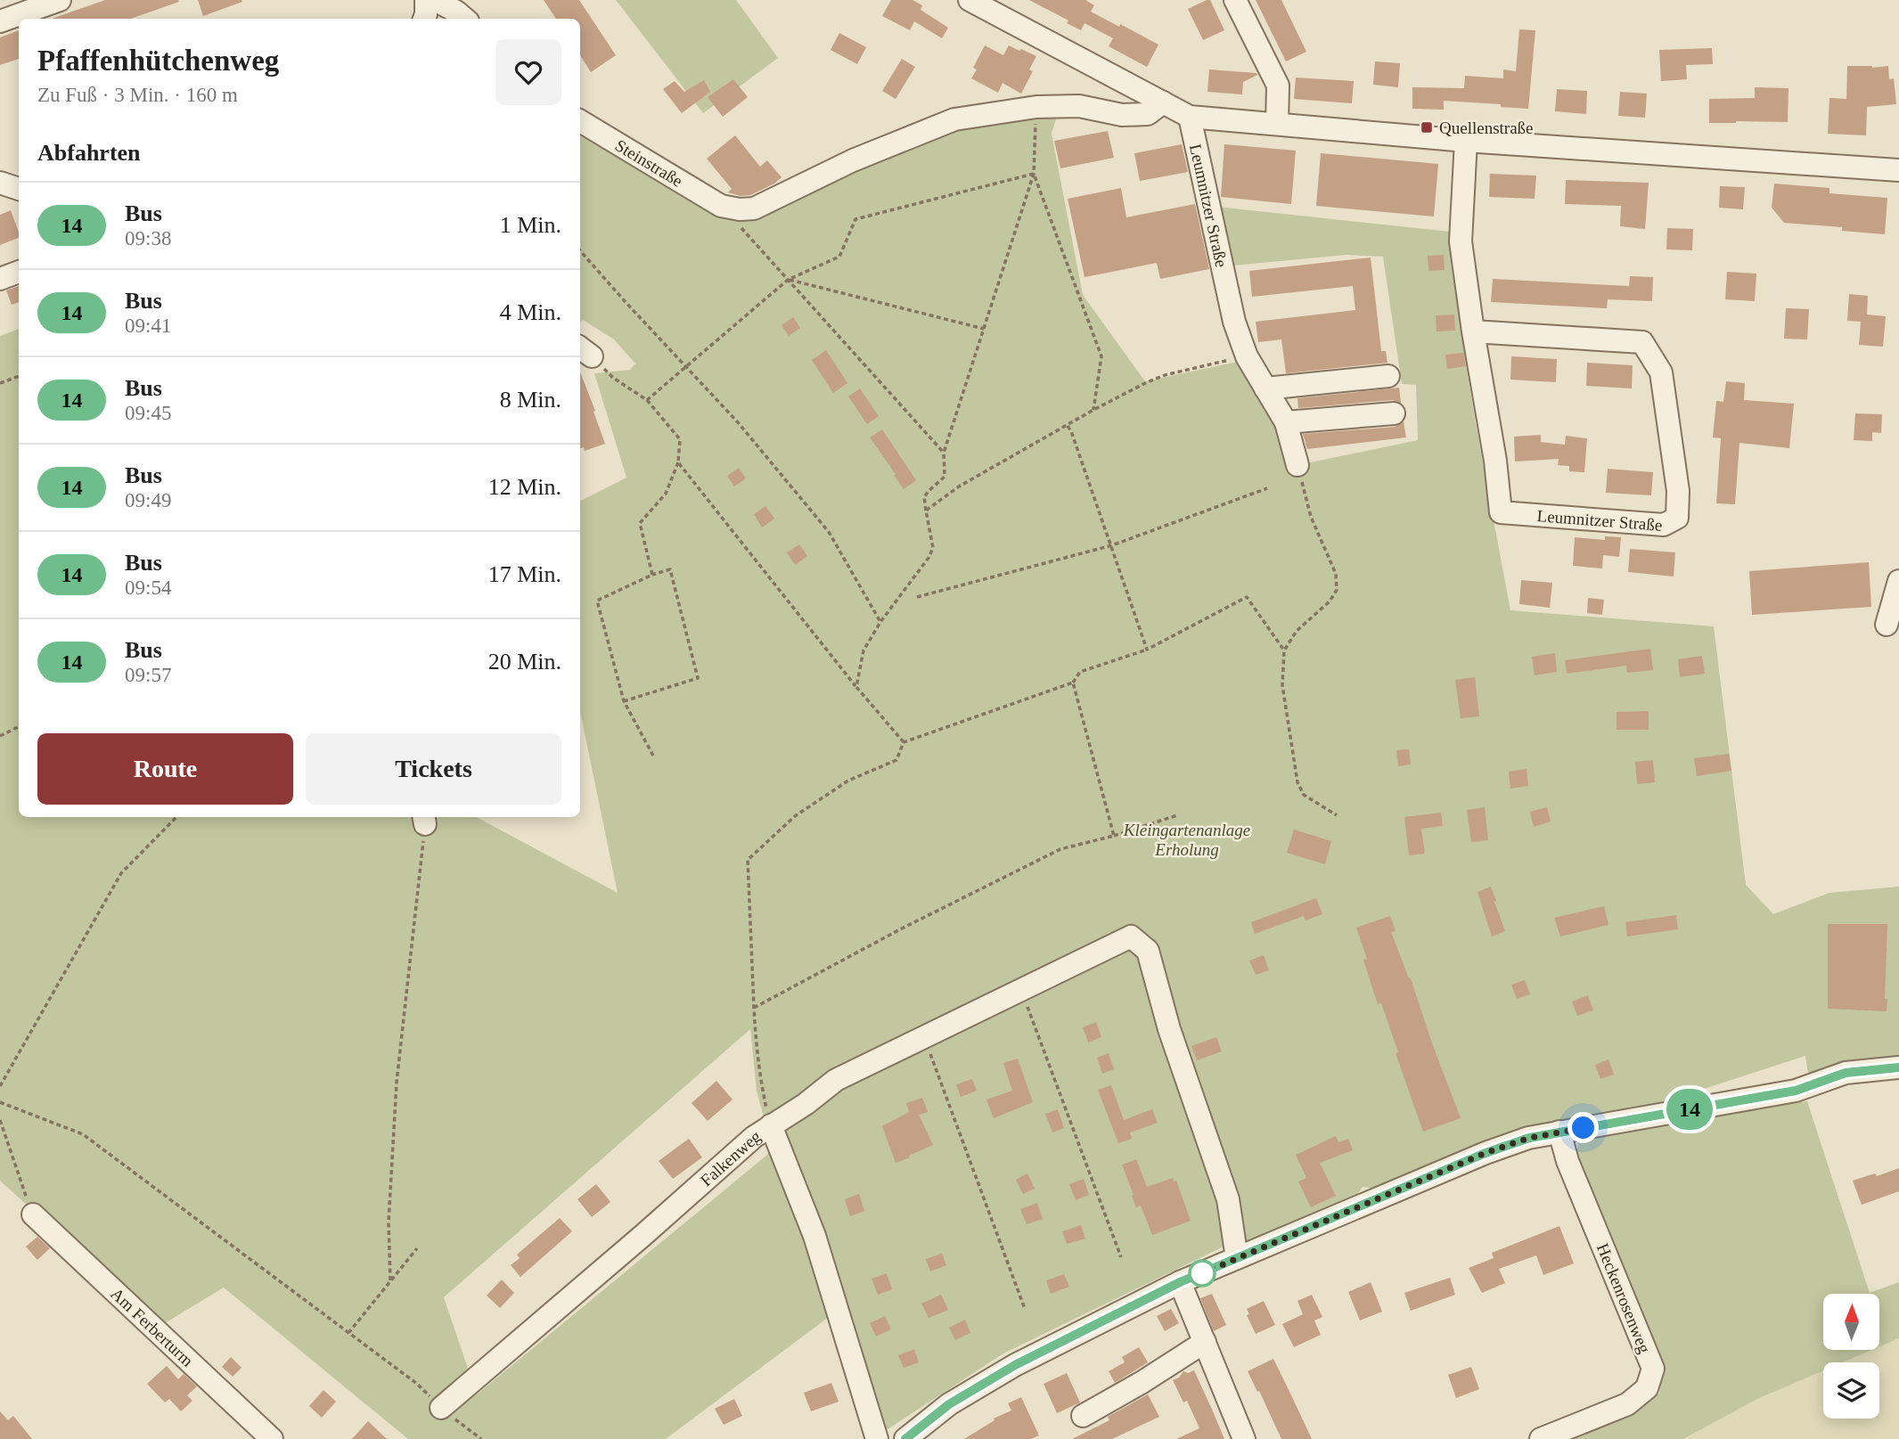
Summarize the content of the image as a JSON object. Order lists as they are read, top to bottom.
{
  "streets": {
    "street": [
      "Steinstraße",
      "Leumnitzer Straße",
      "Falkenweg",
      "Heckenrosenweg",
      "Am Ferberturm"
    ]
  },
  "parks": ["Kleingartenanlage Erholung"],
  "places": {
    "transit": ["Quellenstraße"]
  },
  "lines": ["bus line 14"],
  "north": "top",
  "page": {
    "on_map": "14",
    "heading": [
      ["Pfaffenhütchenweg", "Zu Fuß · 3 Min. · 160 m"],
      "Abfahrten"
    ],
    "list": [
      {
        "mark": "14",
        "name": "Bus",
        "note": "09:38",
        "value": "1 Min."
      },
      {
        "mark": "14",
        "name": "Bus",
        "note": "09:41",
        "value": "4 Min."
      },
      {
        "mark": "14",
        "name": "Bus",
        "note": "09:45",
        "value": "8 Min."
      },
      {
        "mark": "14",
        "name": "Bus",
        "note": "09:49",
        "value": "12 Min."
      },
      {
        "mark": "14",
        "name": "Bus",
        "note": "09:54",
        "value": "17 Min."
      },
      {
        "mark": "14",
        "name": "Bus",
        "note": "09:57",
        "value": "20 Min."
      }
    ],
    "buttons": ["Route", "Tickets"]
  }
}
